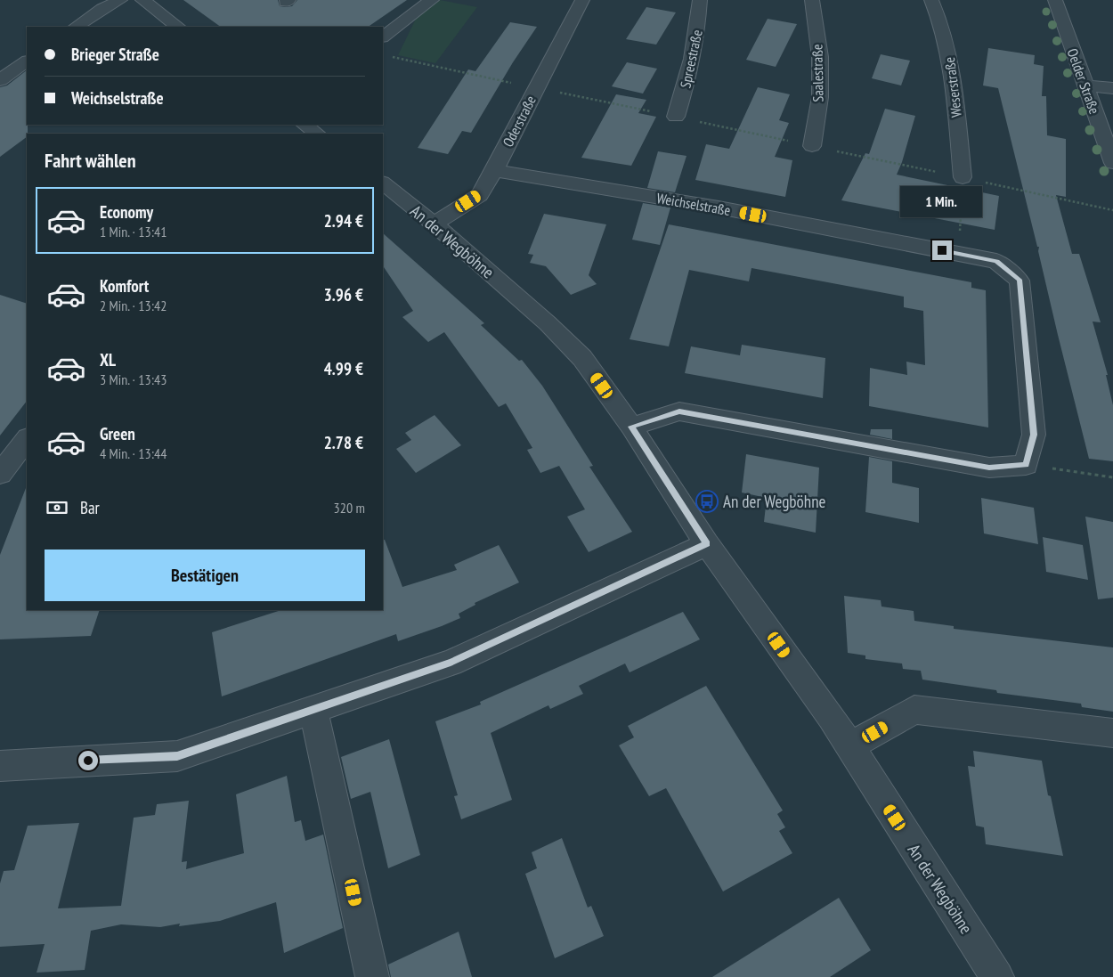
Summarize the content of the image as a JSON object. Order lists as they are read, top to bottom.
{
  "streets": {
    "street": [
      "Spreestraße",
      "Saalestraße",
      "Oelder Straße",
      "Weserstraße",
      "Oderstraße",
      "Weichselstraße",
      "An der Wegböhne"
    ]
  },
  "crossings": [
    ["Oderstraße", "Weichselstraße"],
    ["Oderstraße", "An der Wegböhne"]
  ],
  "places": {
    "bus stop": ["An der Wegböhne"]
  },
  "page": {
    "banner": ["Brieger Straße", "Weichselstraße"],
    "heading": "Fahrt wählen",
    "bubble": "1 Min.",
    "list": [
      {
        "name": "Economy",
        "note": "1 Min. · 13:41",
        "value": "2.94 €"
      },
      {
        "name": "Komfort",
        "note": "2 Min. · 13:42",
        "value": "3.96 €"
      },
      {
        "name": "XL",
        "note": "3 Min. · 13:43",
        "value": "4.99 €"
      },
      {
        "name": "Green",
        "note": "4 Min. · 13:44",
        "value": "2.78 €"
      }
    ],
    "pay": ["Bar", "320 m"],
    "buttons": "Bestätigen"
  }
}
